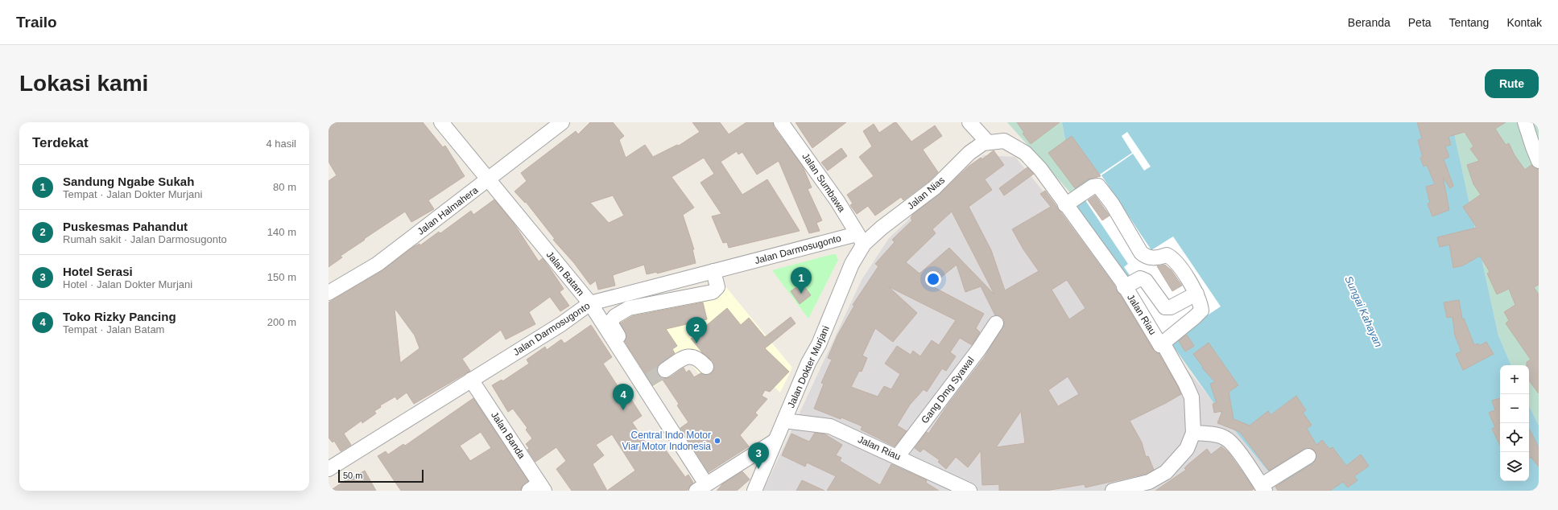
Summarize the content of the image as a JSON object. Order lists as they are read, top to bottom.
{
  "streets": {
    "street": [
      "Jalan Sumbawa",
      "Jalan Nias",
      "Jalan Halmahera",
      "Jalan Darmosugonto",
      "Jalan Batam",
      "Jalan Riau",
      "Jalan Dokter Murjani",
      "Gang Dmg Syawal",
      "Jalan Banda"
    ]
  },
  "crossings": [
    ["Jalan Sumbawa", "Jalan Nias"],
    ["Jalan Sumbawa", "Jalan Darmosugonto"],
    ["Jalan Sumbawa", "Jalan Dokter Murjani"],
    ["Jalan Nias", "Jalan Darmosugonto"],
    ["Jalan Nias", "Jalan Riau"],
    ["Jalan Nias", "Jalan Dokter Murjani"],
    ["Jalan Halmahera", "Jalan Batam"],
    ["Jalan Darmosugonto", "Jalan Batam"],
    ["Jalan Darmosugonto", "Jalan Dokter Murjani"],
    ["Jalan Darmosugonto", "Jalan Banda"],
    ["Jalan Riau", "Jalan Dokter Murjani"],
    ["Jalan Riau", "Gang Dmg Syawal"]
  ],
  "water": ["Sungai Kahayan"],
  "places": ["Central Indo Motor Viar Motor Indonesia"],
  "scale_bar": "50 m",
  "page": {
    "header": "Trailo",
    "nav": [
      "Beranda",
      "Peta",
      "Tentang",
      "Kontak"
    ],
    "buttons": "Rute",
    "title": "Lokasi kami",
    "heading": ["Terdekat", "4 hasil"],
    "list": [
      {
        "mark": "1",
        "name": "Sandung Ngabe Sukah",
        "note": "Tempat · Jalan Dokter Murjani",
        "value": "80 m"
      },
      {
        "mark": "2",
        "name": "Puskesmas Pahandut",
        "note": "Rumah sakit · Jalan Darmosugonto",
        "value": "140 m"
      },
      {
        "mark": "3",
        "name": "Hotel Serasi",
        "note": "Hotel · Jalan Dokter Murjani",
        "value": "150 m"
      },
      {
        "mark": "4",
        "name": "Toko Rizky Pancing",
        "note": "Tempat · Jalan Batam",
        "value": "200 m"
      }
    ],
    "pins": [
      "1",
      "2",
      "4",
      "3"
    ],
    "map_buttons": ["+", "−"],
    "scale": "50 m"
  }
}
